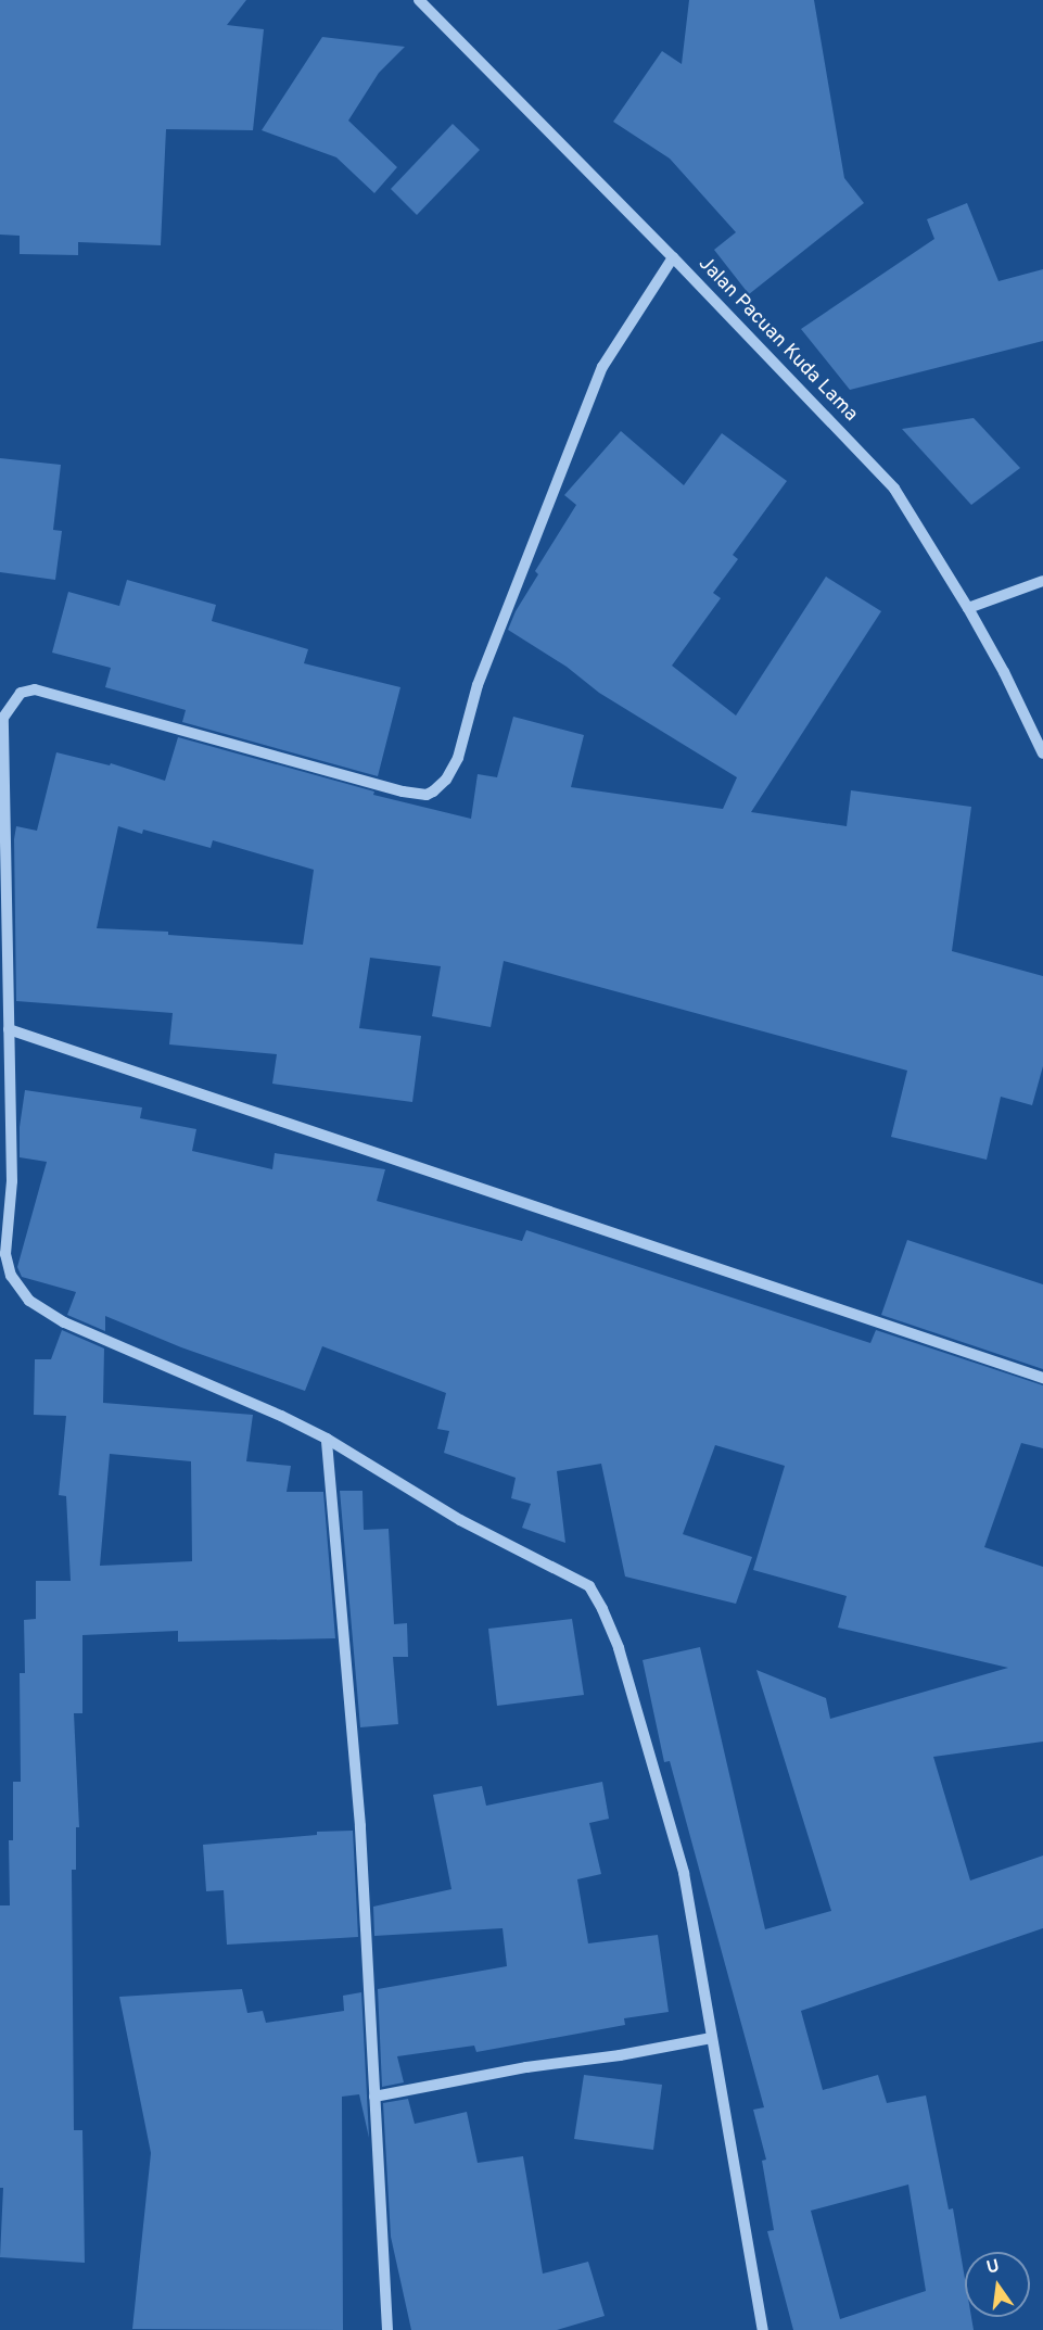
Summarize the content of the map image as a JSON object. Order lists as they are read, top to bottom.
{
  "streets": {
    "street": ["Jalan Pacuan Kuda Lama"]
  },
  "north": "top"
}
